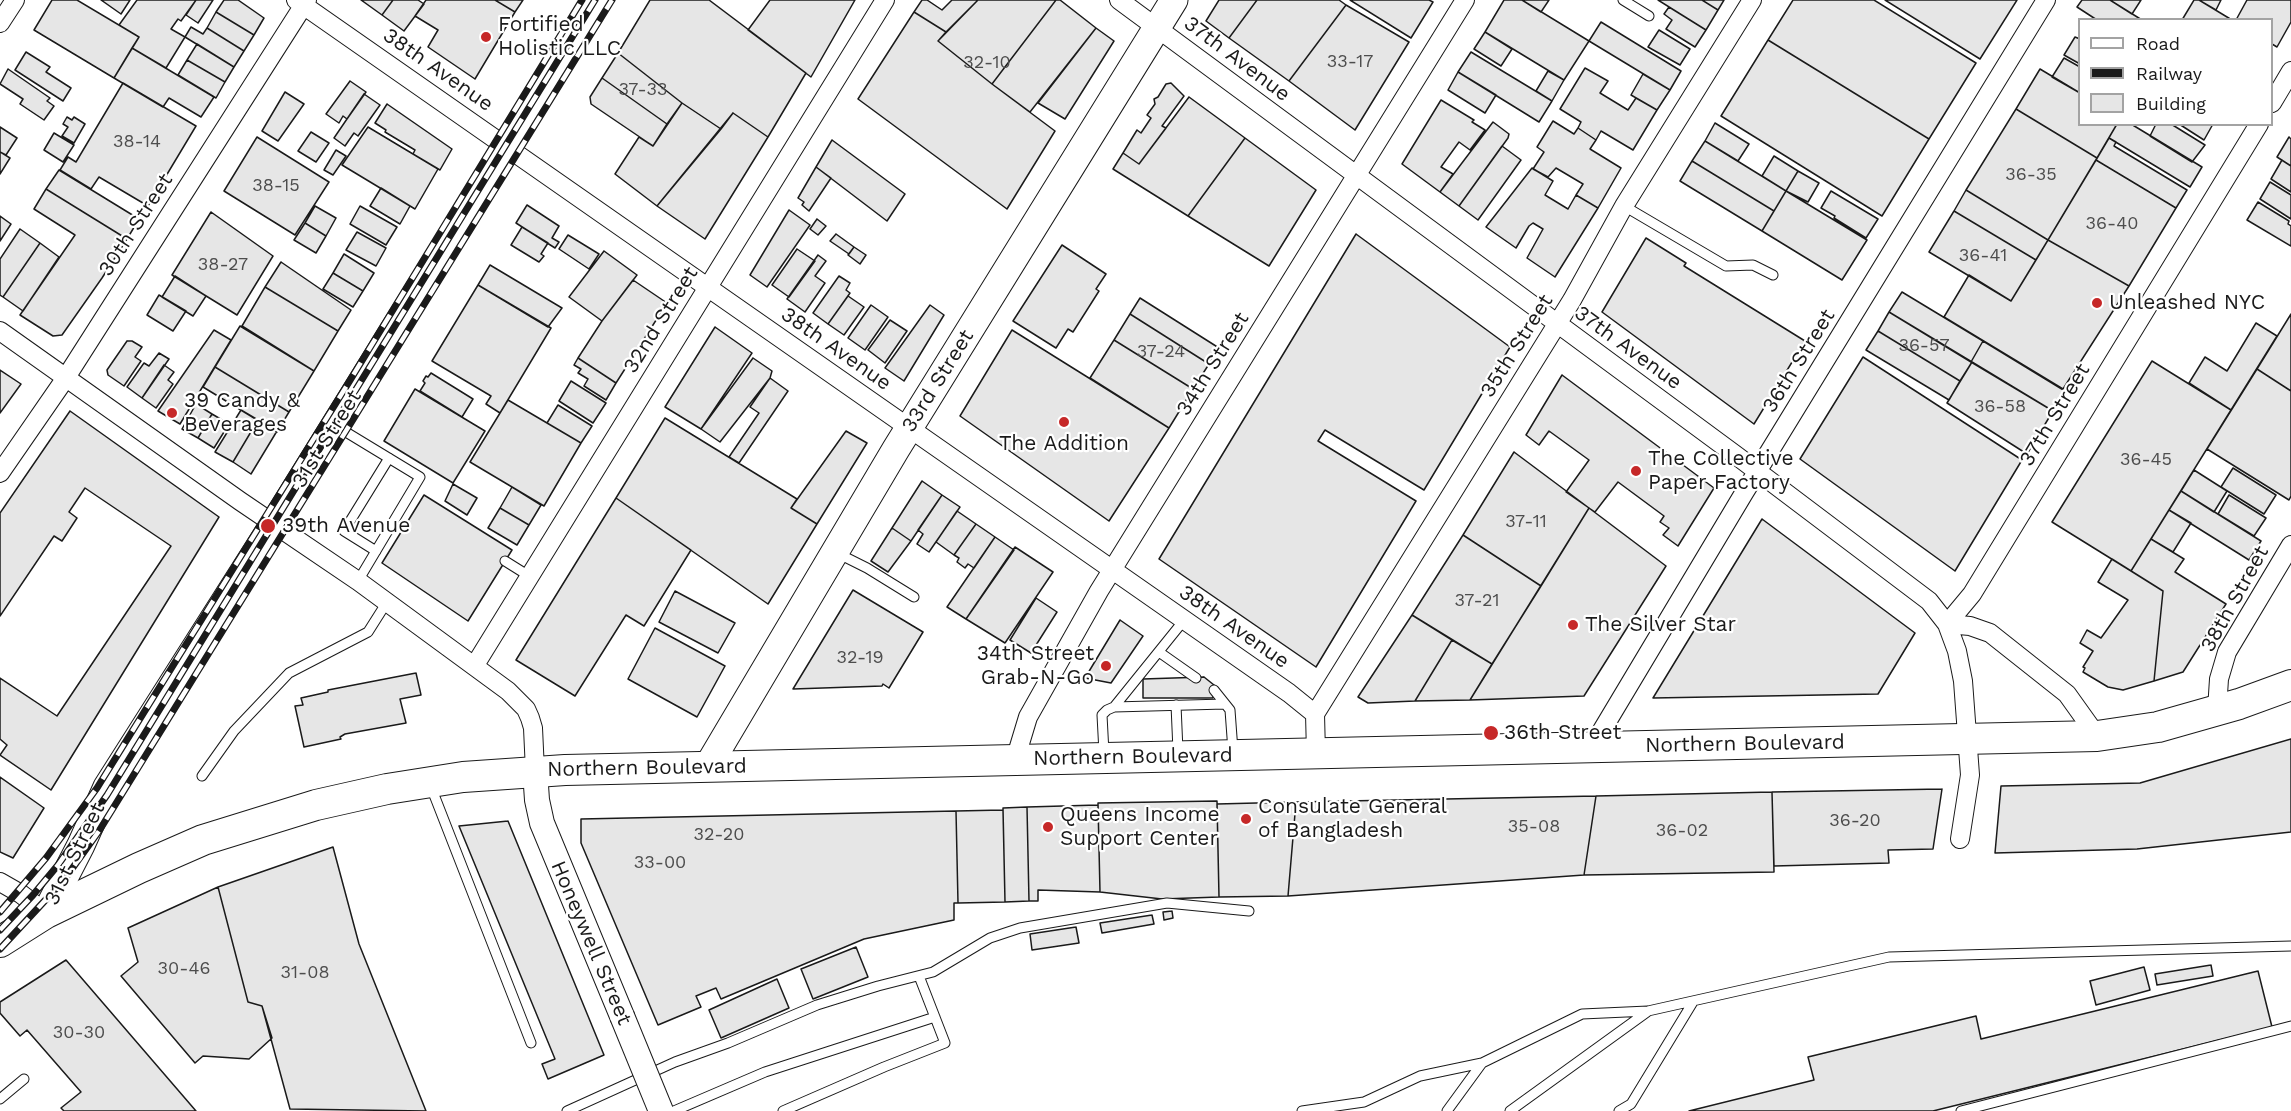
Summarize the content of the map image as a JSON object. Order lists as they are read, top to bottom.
{
  "streets": {
    "main road": ["33rd Street", "31st Street", "Northern Boulevard"],
    "street": [
      "37th Avenue",
      "38th Avenue",
      "30th Street",
      "32nd Street",
      "35th Street",
      "36th Street",
      "34th Street",
      "37th Street",
      "38th Street",
      "Honeywell Street"
    ]
  },
  "crossings": [
    ["37th Avenue", "35th Street"],
    ["37th Avenue", "36th Street"],
    ["37th Avenue", "34th Street"],
    ["37th Avenue", "33rd Street"],
    ["37th Avenue", "37th Street"],
    ["38th Avenue", "30th Street"],
    ["38th Avenue", "32nd Street"],
    ["38th Avenue", "35th Street"],
    ["38th Avenue", "34th Street"],
    ["38th Avenue", "33rd Street"],
    ["38th Avenue", "31st Street"],
    ["36th Street", "Northern Boulevard"],
    ["34th Street", "Northern Boulevard"],
    ["33rd Street", "Northern Boulevard"],
    ["31st Street", "Northern Boulevard"],
    ["38th Street", "Northern Boulevard"],
    ["Northern Boulevard", "Honeywell Street"]
  ],
  "places": [
    "Fortified Holistic LLC",
    "Unleashed NYC",
    "39 Candy & Beverages",
    "The Addition",
    "The Collective Paper Factory",
    "39th Avenue",
    "The Silver Star",
    "34th Street Grab-N-Go",
    "36th Street",
    "Consulate General of Bangladesh",
    "Queens Income Support Center"
  ],
  "house_numbers": [
    "33-17",
    "32-10",
    "37-33",
    "38-14",
    "36-35",
    "38-15",
    "36-40",
    "36-41",
    "38-27",
    "36-57",
    "37-24",
    "36-58",
    "36-45",
    "37-11",
    "37-21",
    "32-19",
    "36-20",
    "35-08",
    "36-02",
    "32-20",
    "33-00",
    "30-46",
    "31-08",
    "30-30"
  ],
  "legend": ["Road", "Railway", "Building"]
}
